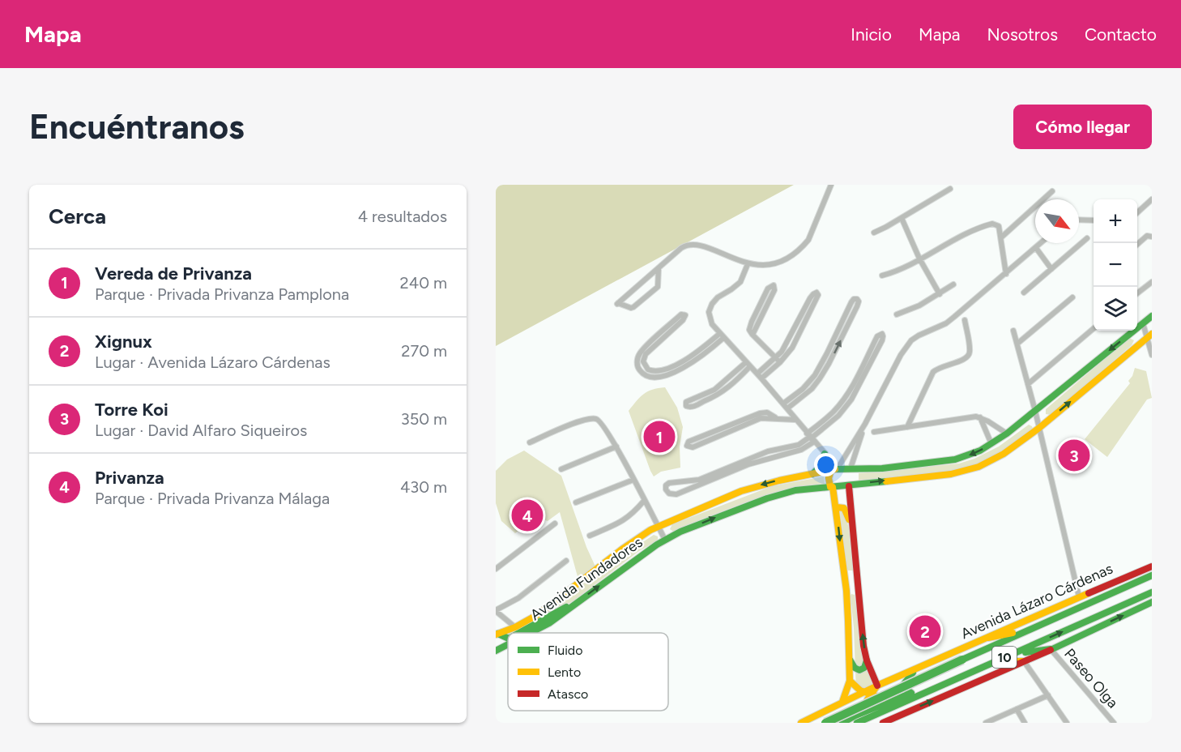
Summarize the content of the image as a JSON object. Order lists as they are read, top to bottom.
{
  "streets": {
    "main road": ["Avenida Fundadores", "Avenida Lázaro Cárdenas", "10"],
    "street": ["Paseo Olga"]
  },
  "legend": ["Fluido", "Lento", "Atasco"],
  "north": "bottom right",
  "page": {
    "header": "Mapa",
    "nav": [
      "Inicio",
      "Mapa",
      "Nosotros",
      "Contacto"
    ],
    "buttons": "Cómo llegar",
    "title": "Encuéntranos",
    "heading": ["Cerca", "4 resultados"],
    "map_buttons": ["+", "−"],
    "list": [
      {
        "mark": "1",
        "name": "Vereda de Privanza",
        "note": "Parque · Privada Privanza Pamplona",
        "value": "240 m"
      },
      {
        "mark": "2",
        "name": "Xignux",
        "note": "Lugar · Avenida Lázaro Cárdenas",
        "value": "270 m"
      },
      {
        "mark": "3",
        "name": "Torre Koi",
        "note": "Lugar · David Alfaro Siqueiros",
        "value": "350 m"
      },
      {
        "mark": "4",
        "name": "Privanza",
        "note": "Parque · Privada Privanza Málaga",
        "value": "430 m"
      }
    ],
    "pins": [
      "1",
      "3",
      "4",
      "2"
    ]
  }
}
